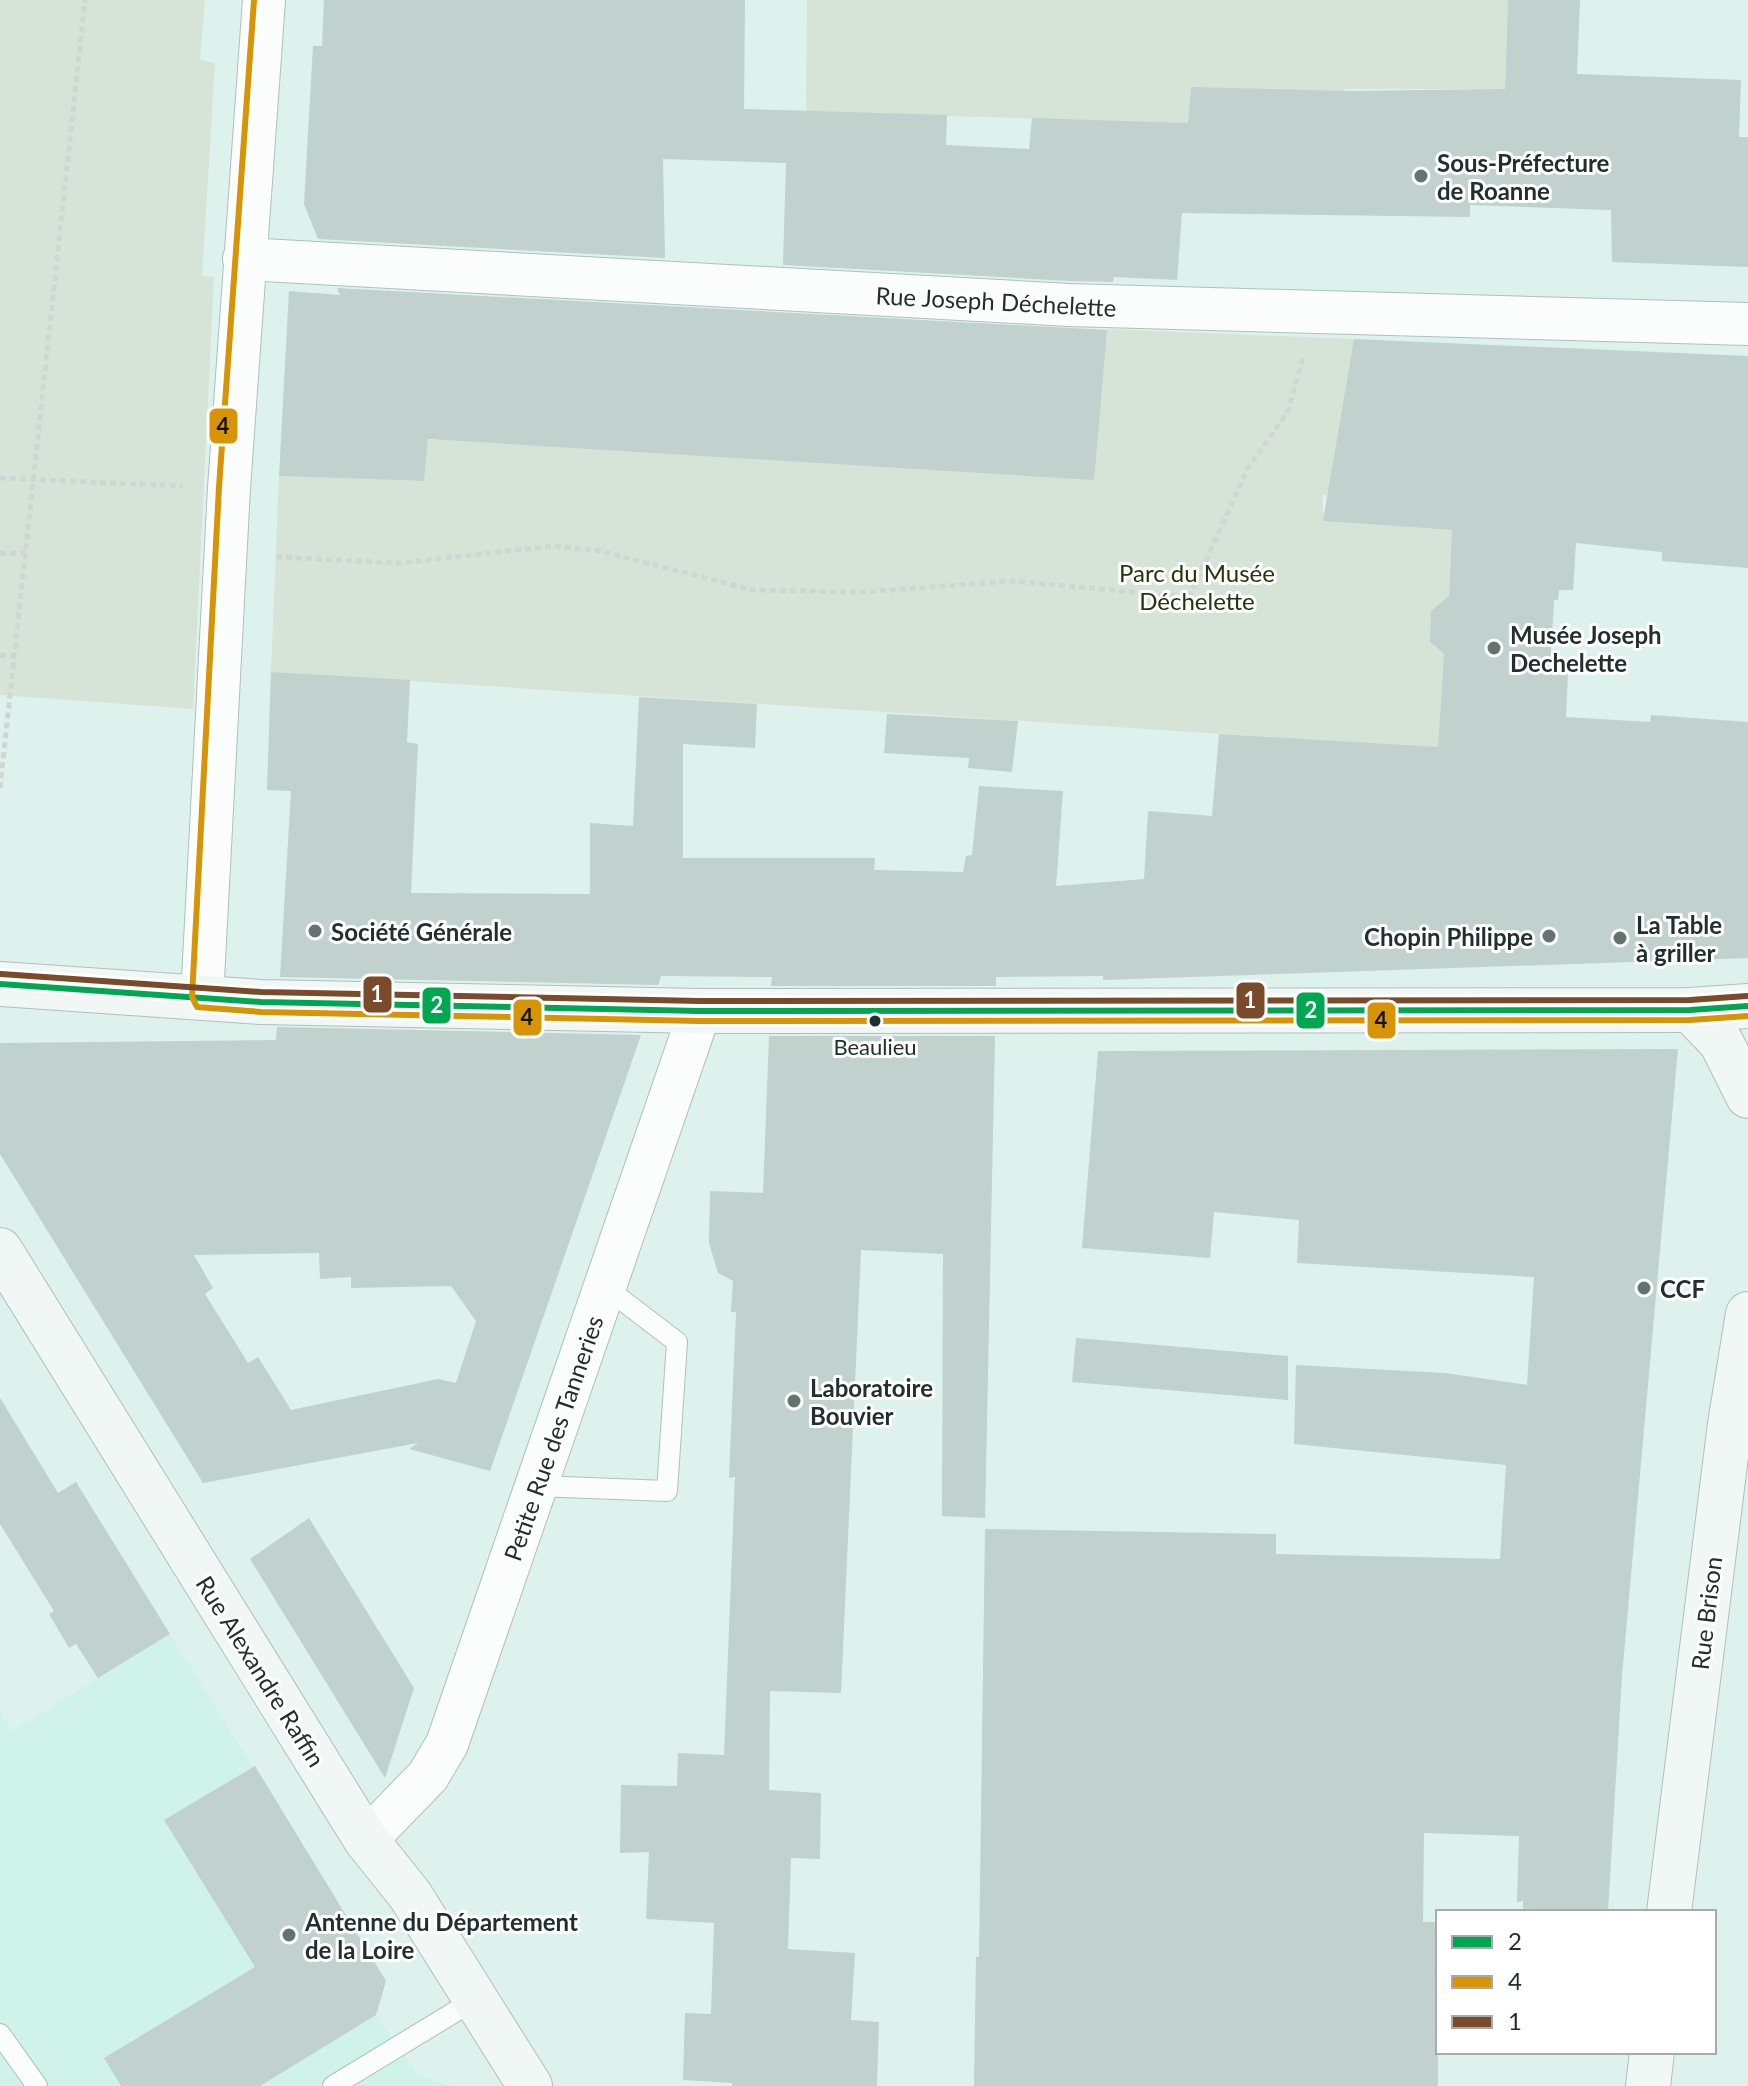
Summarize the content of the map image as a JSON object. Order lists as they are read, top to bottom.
{
  "streets": {
    "street": [
      "Rue Joseph Déchelette",
      "Petite Rue des Tanneries",
      "Rue Brison",
      "Rue Alexandre Raffin"
    ]
  },
  "crossings": [
    ["Petite Rue des Tanneries", "Rue Alexandre Raffin"]
  ],
  "parks": ["Parc du Musée Déchelette"],
  "places": [
    "Sous-Préfecture de Roanne",
    "Musée Joseph Dechelette",
    "Société Générale",
    "Chopin Philippe",
    "La Table à griller",
    "Beaulieu",
    "CCF",
    "Laboratoire Bouvier",
    "Antenne du Département de la Loire"
  ],
  "lines": ["transit line 4", "transit line 1", "transit line 2"],
  "legend": ["2", "4", "1"]
}
